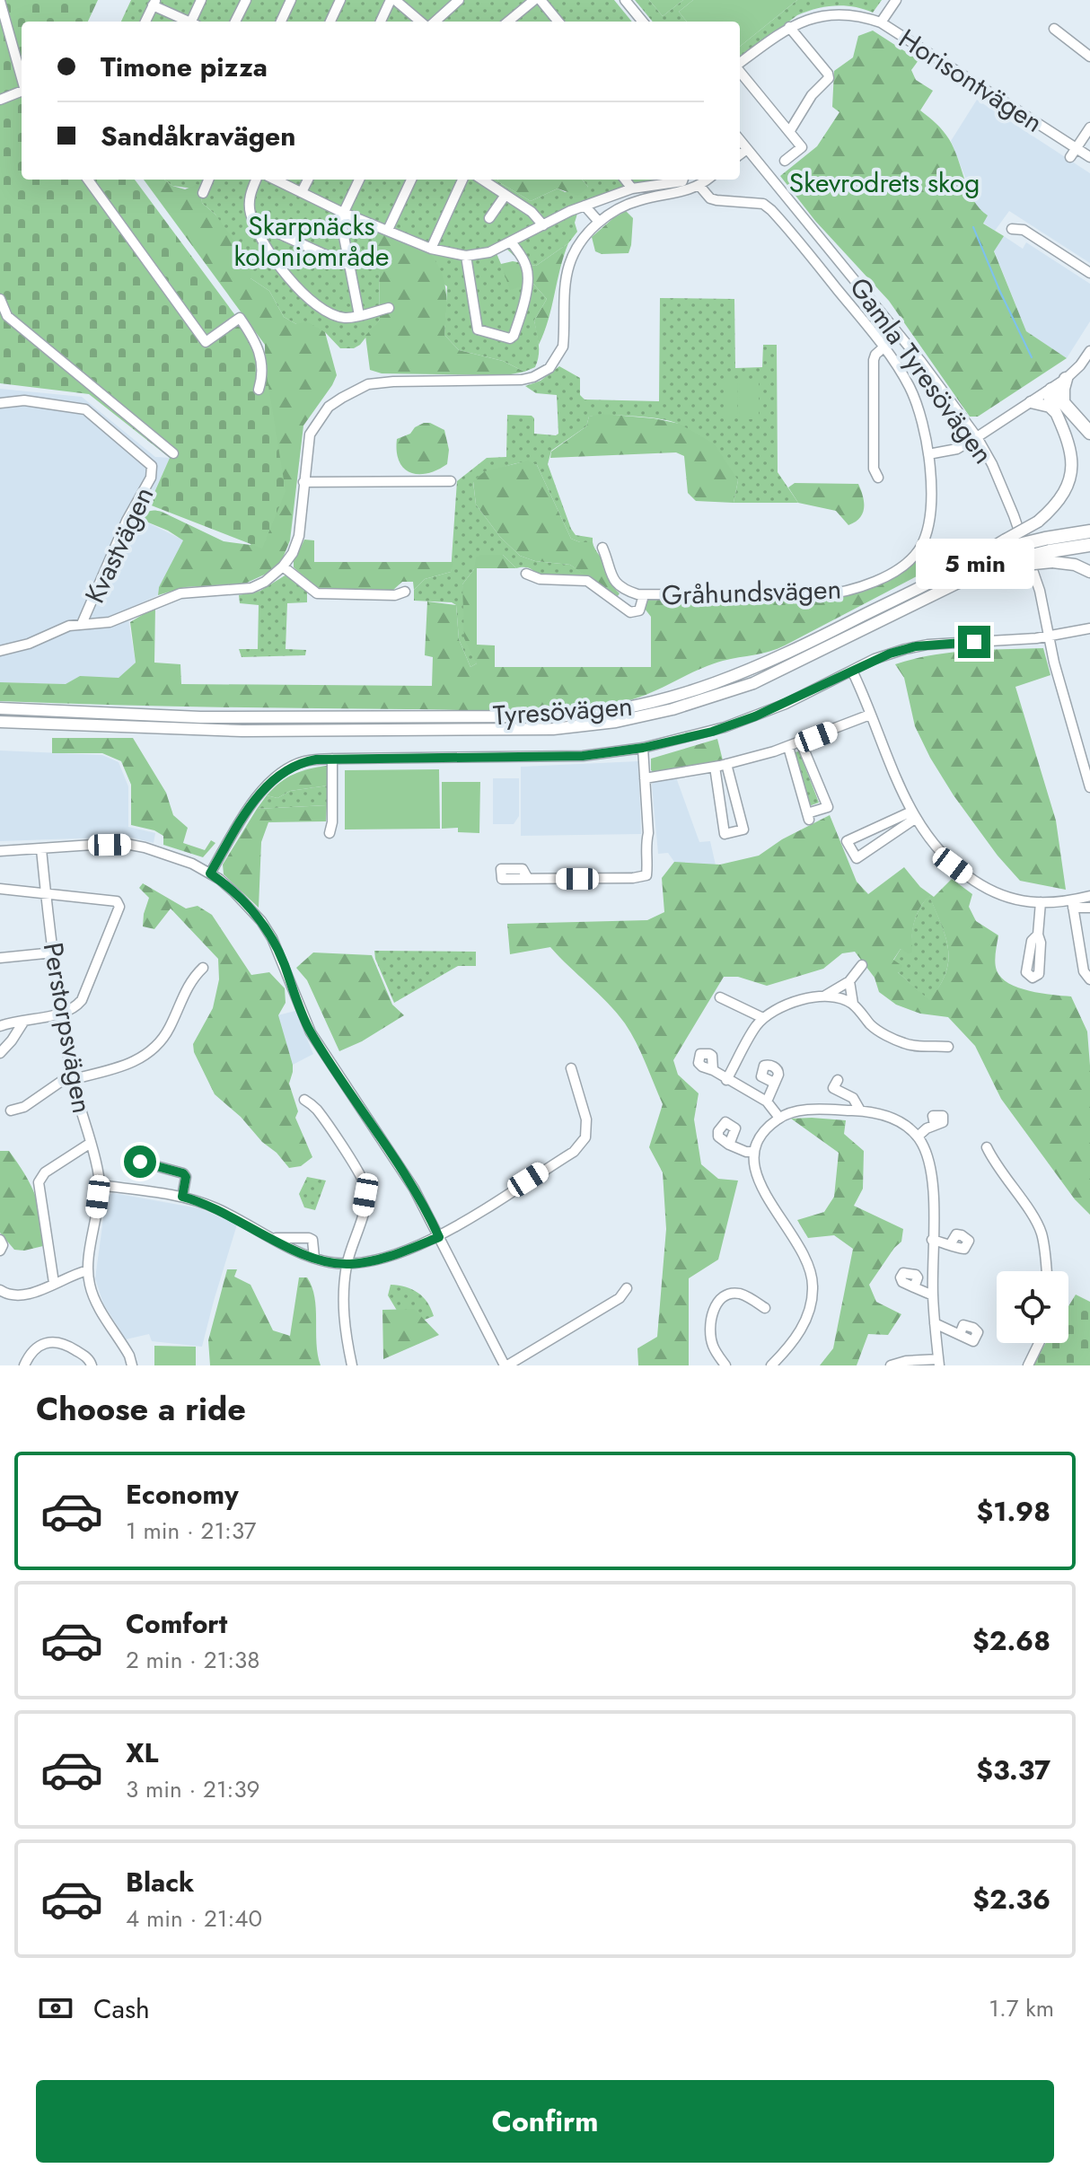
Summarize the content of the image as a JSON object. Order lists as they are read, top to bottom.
{
  "streets": {
    "highway": ["Tyresövägen"],
    "street": [
      "Horisontvägen",
      "Gamla Tyresövägen",
      "Kvastvägen",
      "Gråhundsvägen",
      "Perstorpsvägen"
    ]
  },
  "parks": ["Skevrodrets skog", "Skarpnäcks koloniområde"],
  "page": {
    "banner": ["Timone pizza", "Sandåkravägen"],
    "bubble": "5 min",
    "heading": "Choose a ride",
    "list": [
      {
        "name": "Economy",
        "note": "1 min · 21:37",
        "value": "$1.98"
      },
      {
        "name": "Comfort",
        "note": "2 min · 21:38",
        "value": "$2.68"
      },
      {
        "name": "XL",
        "note": "3 min · 21:39",
        "value": "$3.37"
      },
      {
        "name": "Black",
        "note": "4 min · 21:40",
        "value": "$2.36"
      }
    ],
    "pay": ["Cash", "1.7 km"],
    "buttons": "Confirm"
  }
}
